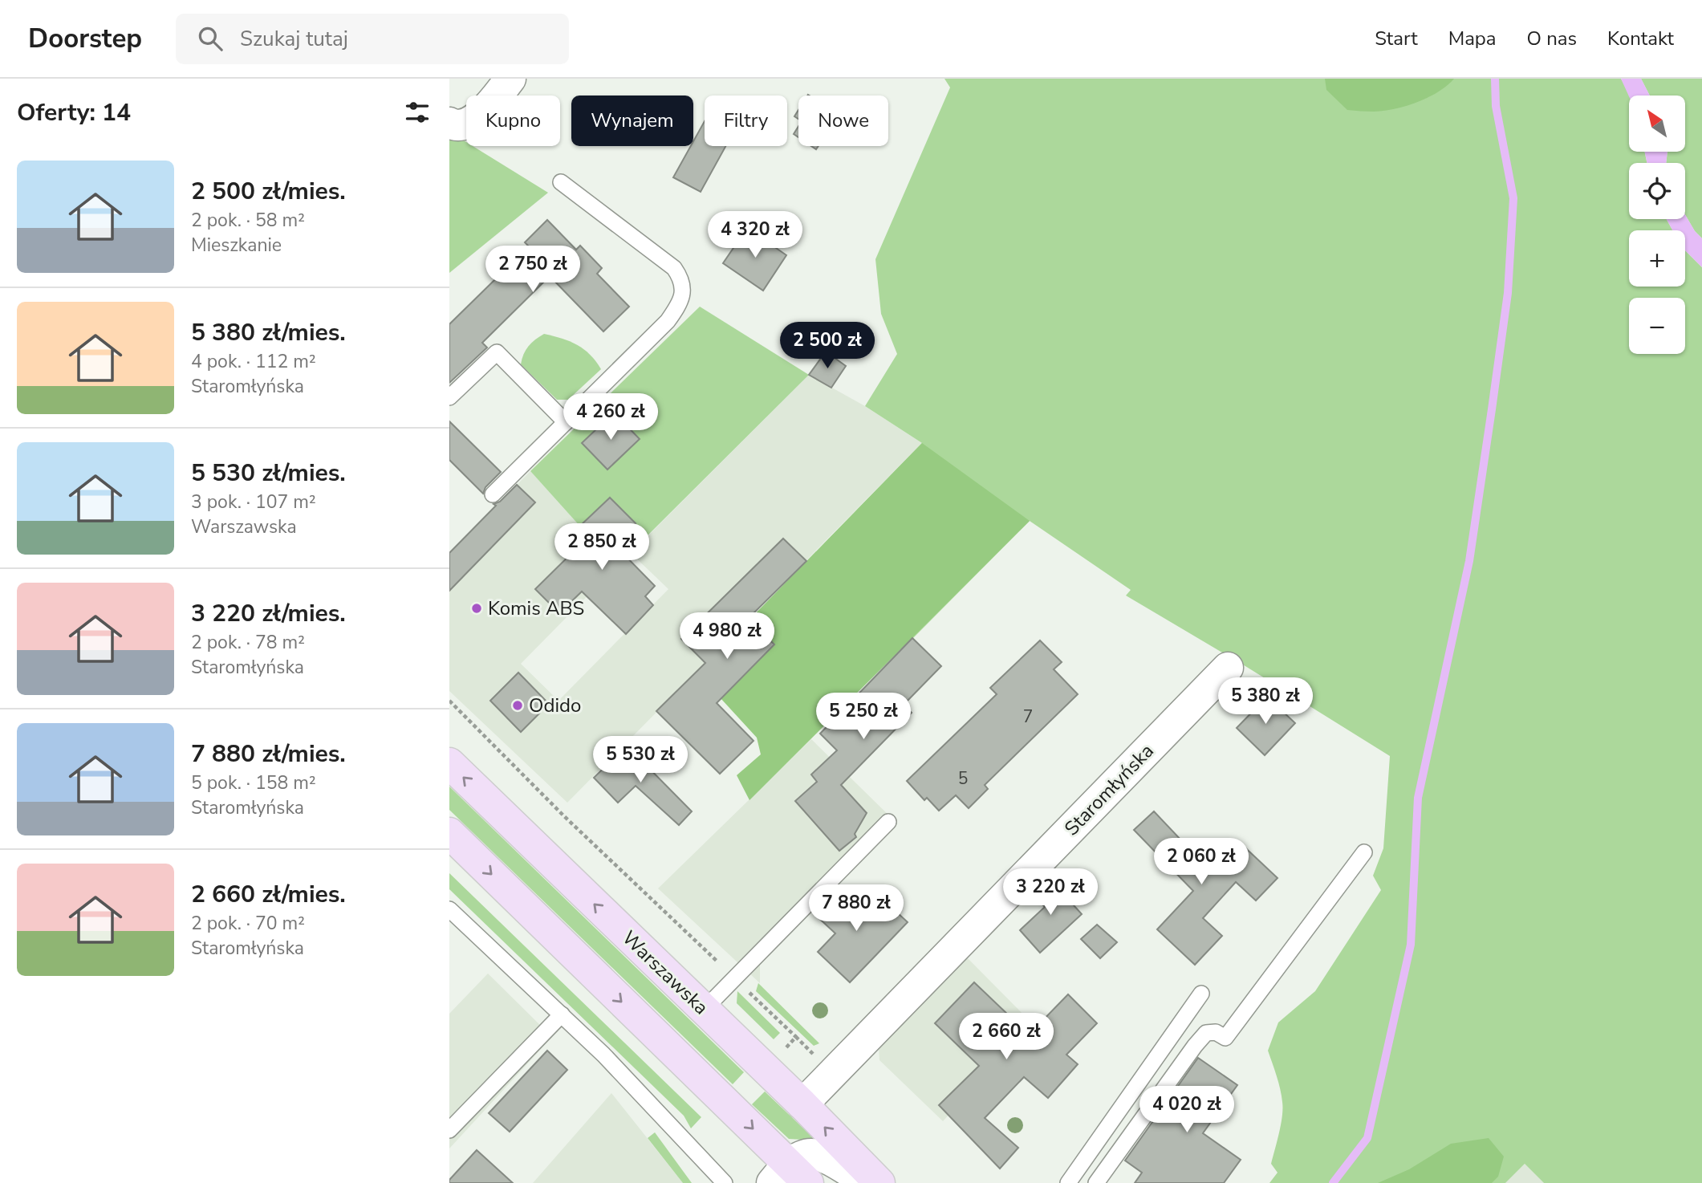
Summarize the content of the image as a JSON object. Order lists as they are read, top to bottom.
{
  "streets": {
    "main road": ["Warszawska"],
    "street": ["Staromłyńska"]
  },
  "crossings": [
    ["Staromłyńska", "Warszawska"]
  ],
  "places": ["Komis ABS", "Odido"],
  "house_numbers": ["7", "5"],
  "north": "top left",
  "page": {
    "header": "Doorstep",
    "search": "Szukaj tutaj",
    "nav": [
      "Start",
      "Mapa",
      "O nas",
      "Kontakt"
    ],
    "heading": "Oferty: 14",
    "map_buttons": ["+", "−"],
    "chip": [
      "Kupno",
      "Wynajem",
      "Filtry",
      "Nowe"
    ],
    "list": [
      {
        "name": "2 500 zł/mies.",
        "note": "2 pok. · 58 m² · Mieszkanie"
      },
      {
        "name": "5 380 zł/mies.",
        "note": "4 pok. · 112 m² · Staromłyńska"
      },
      {
        "name": "5 530 zł/mies.",
        "note": "3 pok. · 107 m² · Warszawska"
      },
      {
        "name": "3 220 zł/mies.",
        "note": "2 pok. · 78 m² · Staromłyńska"
      },
      {
        "name": "7 880 zł/mies.",
        "note": "5 pok. · 158 m² · Staromłyńska"
      },
      {
        "name": "2 660 zł/mies.",
        "note": "2 pok. · 70 m² · Staromłyńska"
      }
    ],
    "price": [
      "4 320 zł",
      "2 750 zł",
      "2 500 zł",
      "4 260 zł",
      "2 850 zł",
      "4 980 zł",
      "5 380 zł",
      "5 250 zł",
      "5 530 zł",
      "2 060 zł",
      "3 220 zł",
      "7 880 zł",
      "2 660 zł",
      "4 020 zł"
    ]
  }
}
